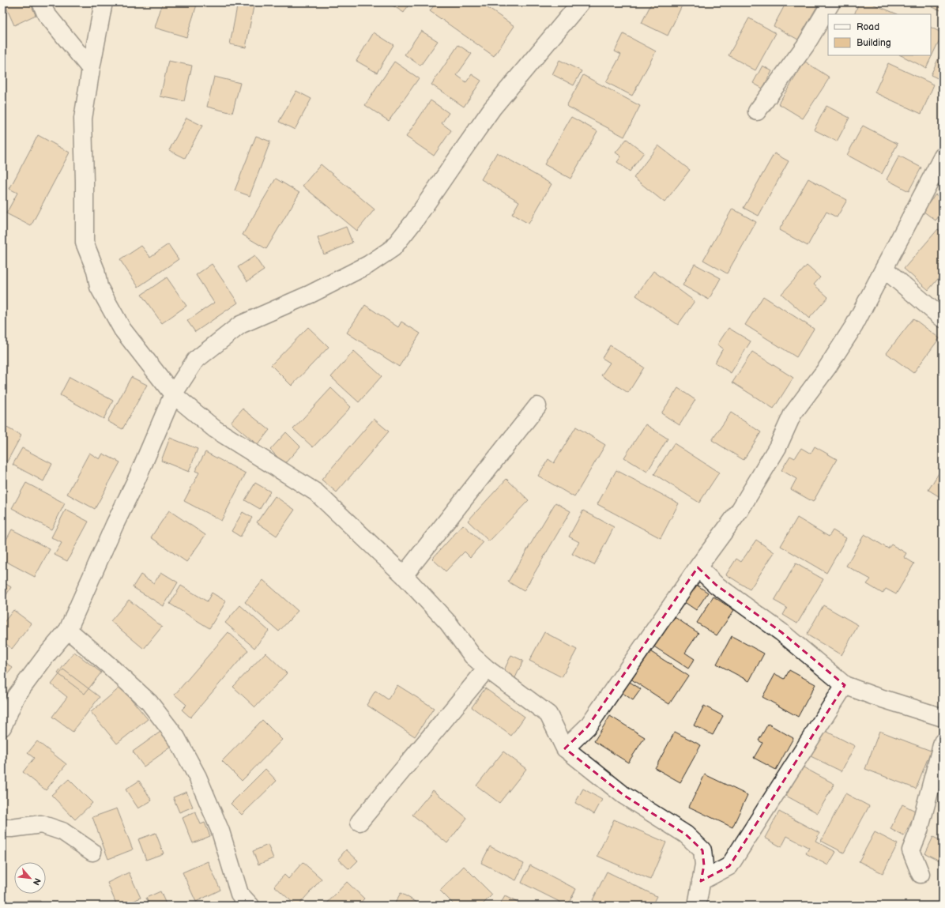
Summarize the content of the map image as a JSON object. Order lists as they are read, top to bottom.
{
  "legend": ["Road", "Building"],
  "north": "bottom right"
}
